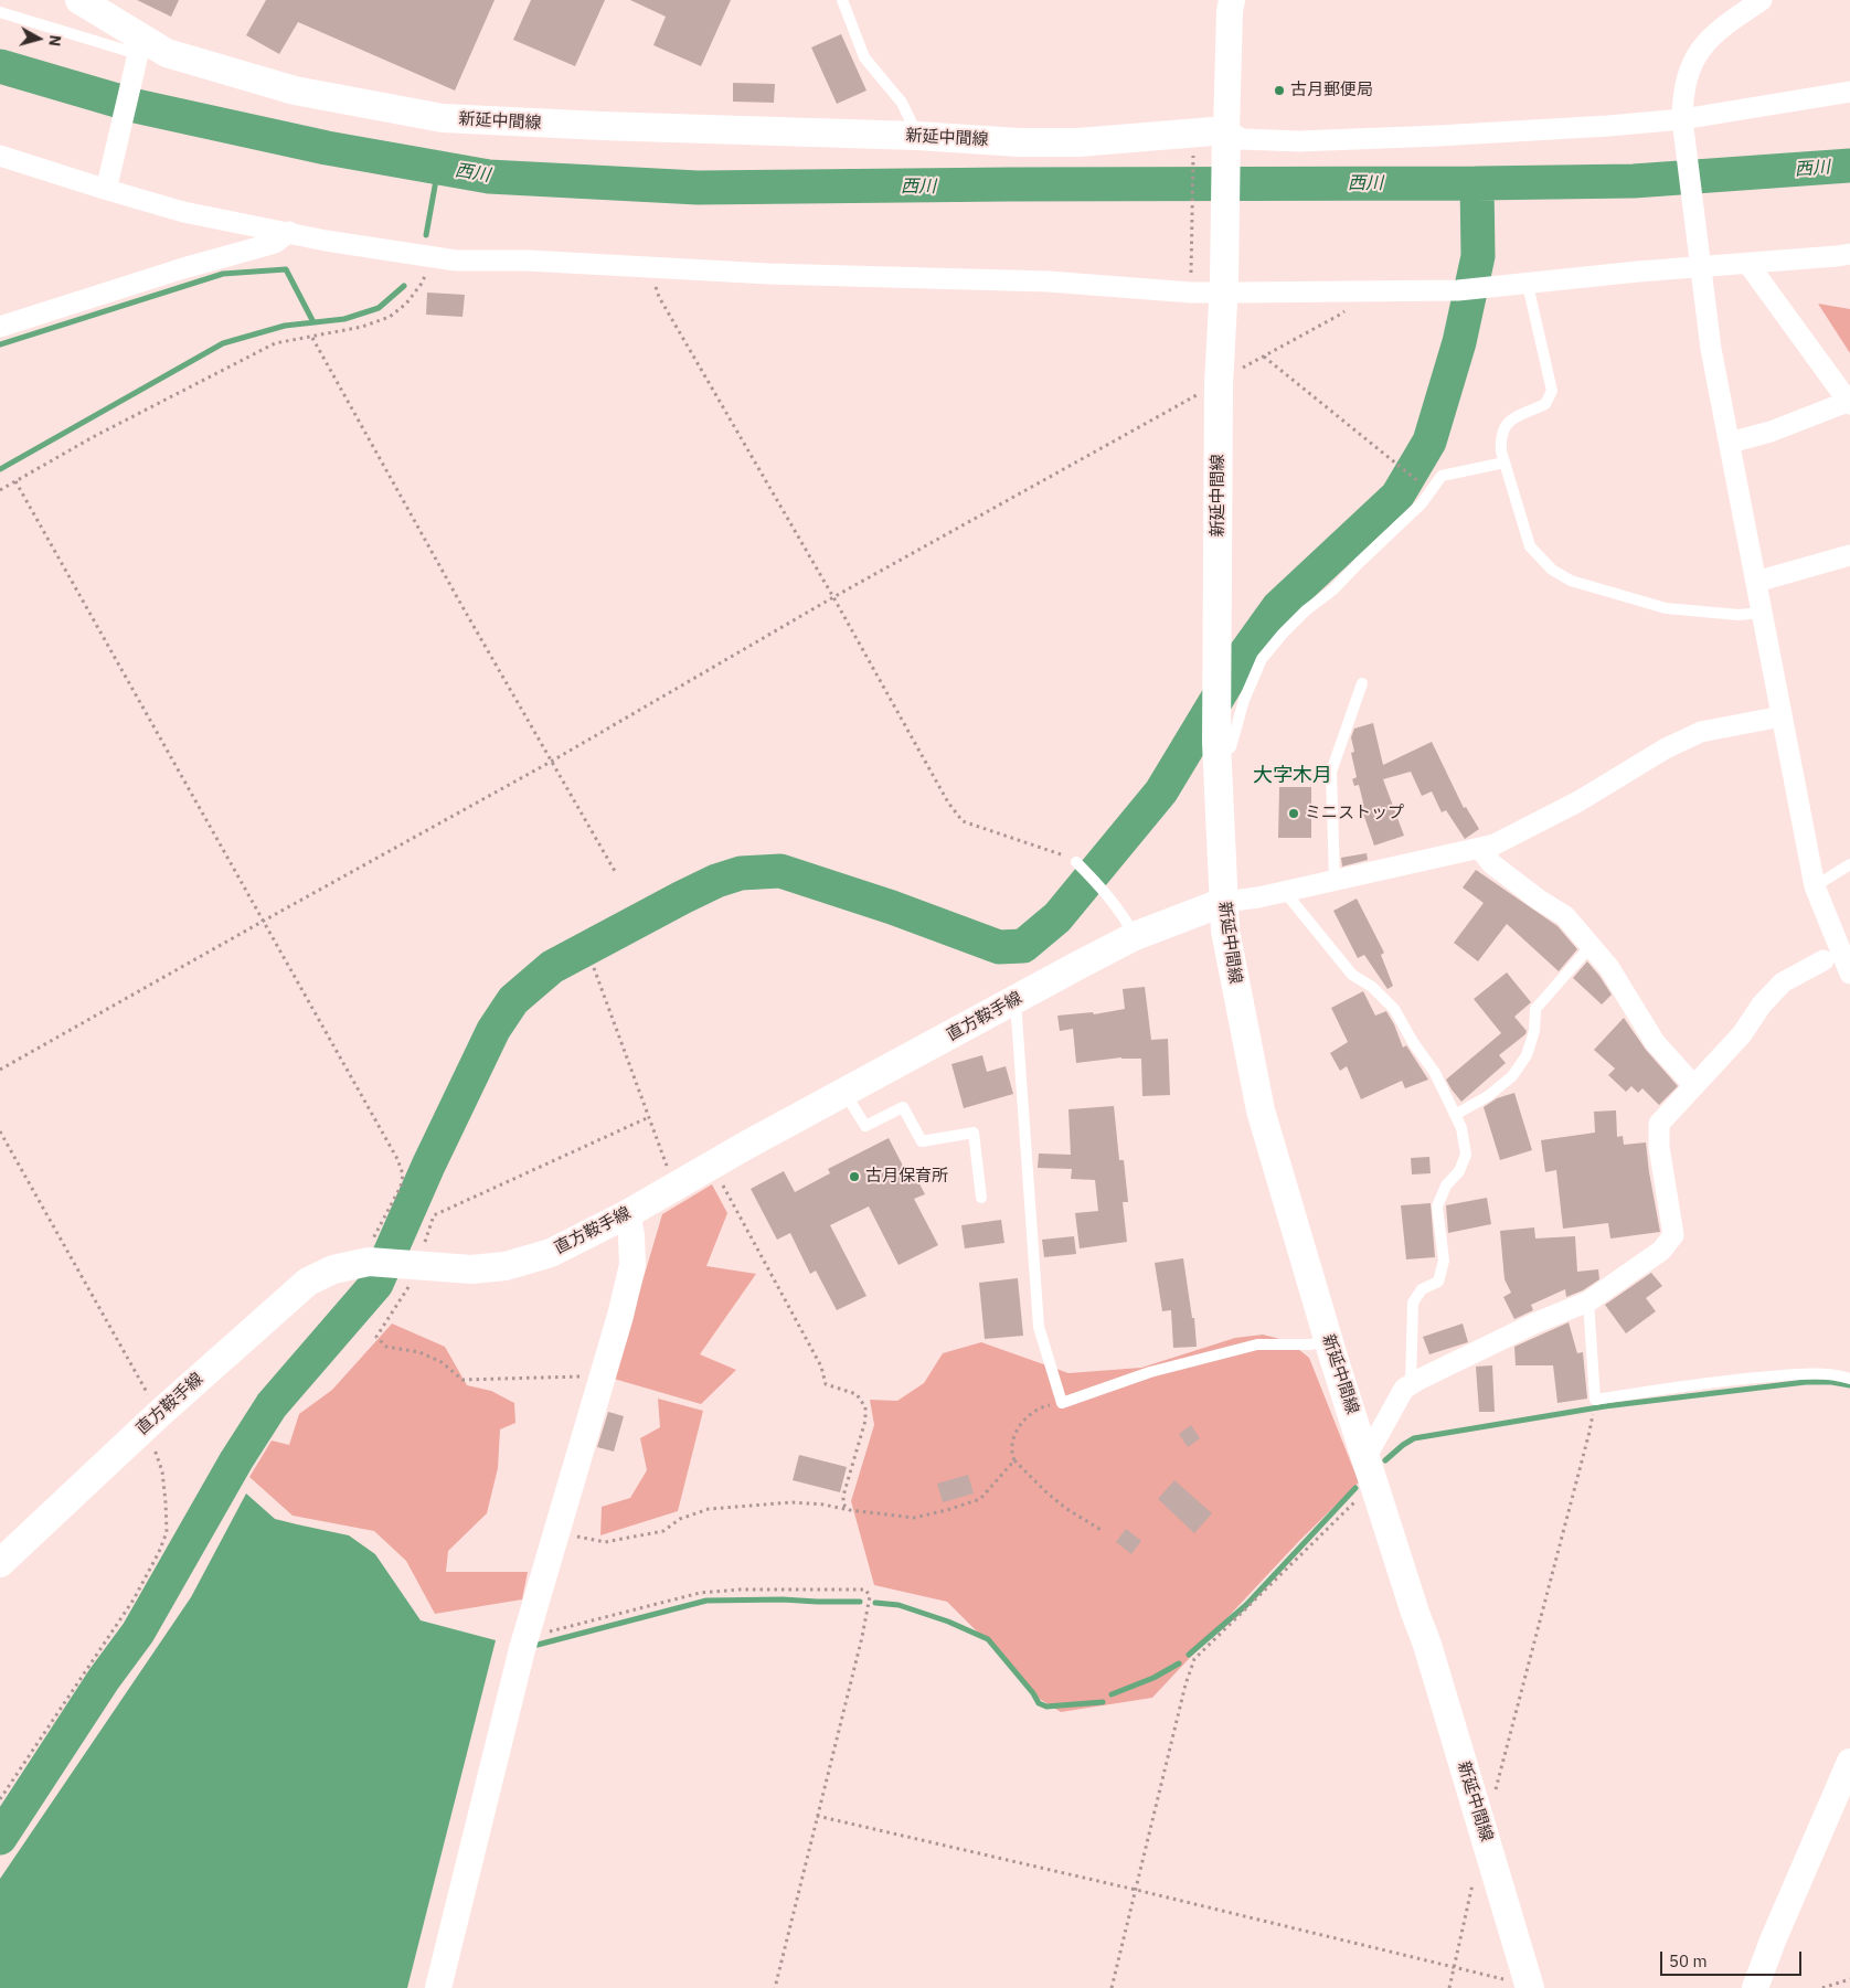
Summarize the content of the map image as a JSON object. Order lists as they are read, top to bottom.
{
  "streets": {
    "main road": ["新延中間線", "直方鞍手線"]
  },
  "crossings": [
    ["新延中間線", "直方鞍手線"]
  ],
  "districts": ["大字木月"],
  "water": ["西川"],
  "places": ["古月郵便局", "ミニストップ", "古月保育所"],
  "scale_bar": "50 m",
  "north": "right"
}
